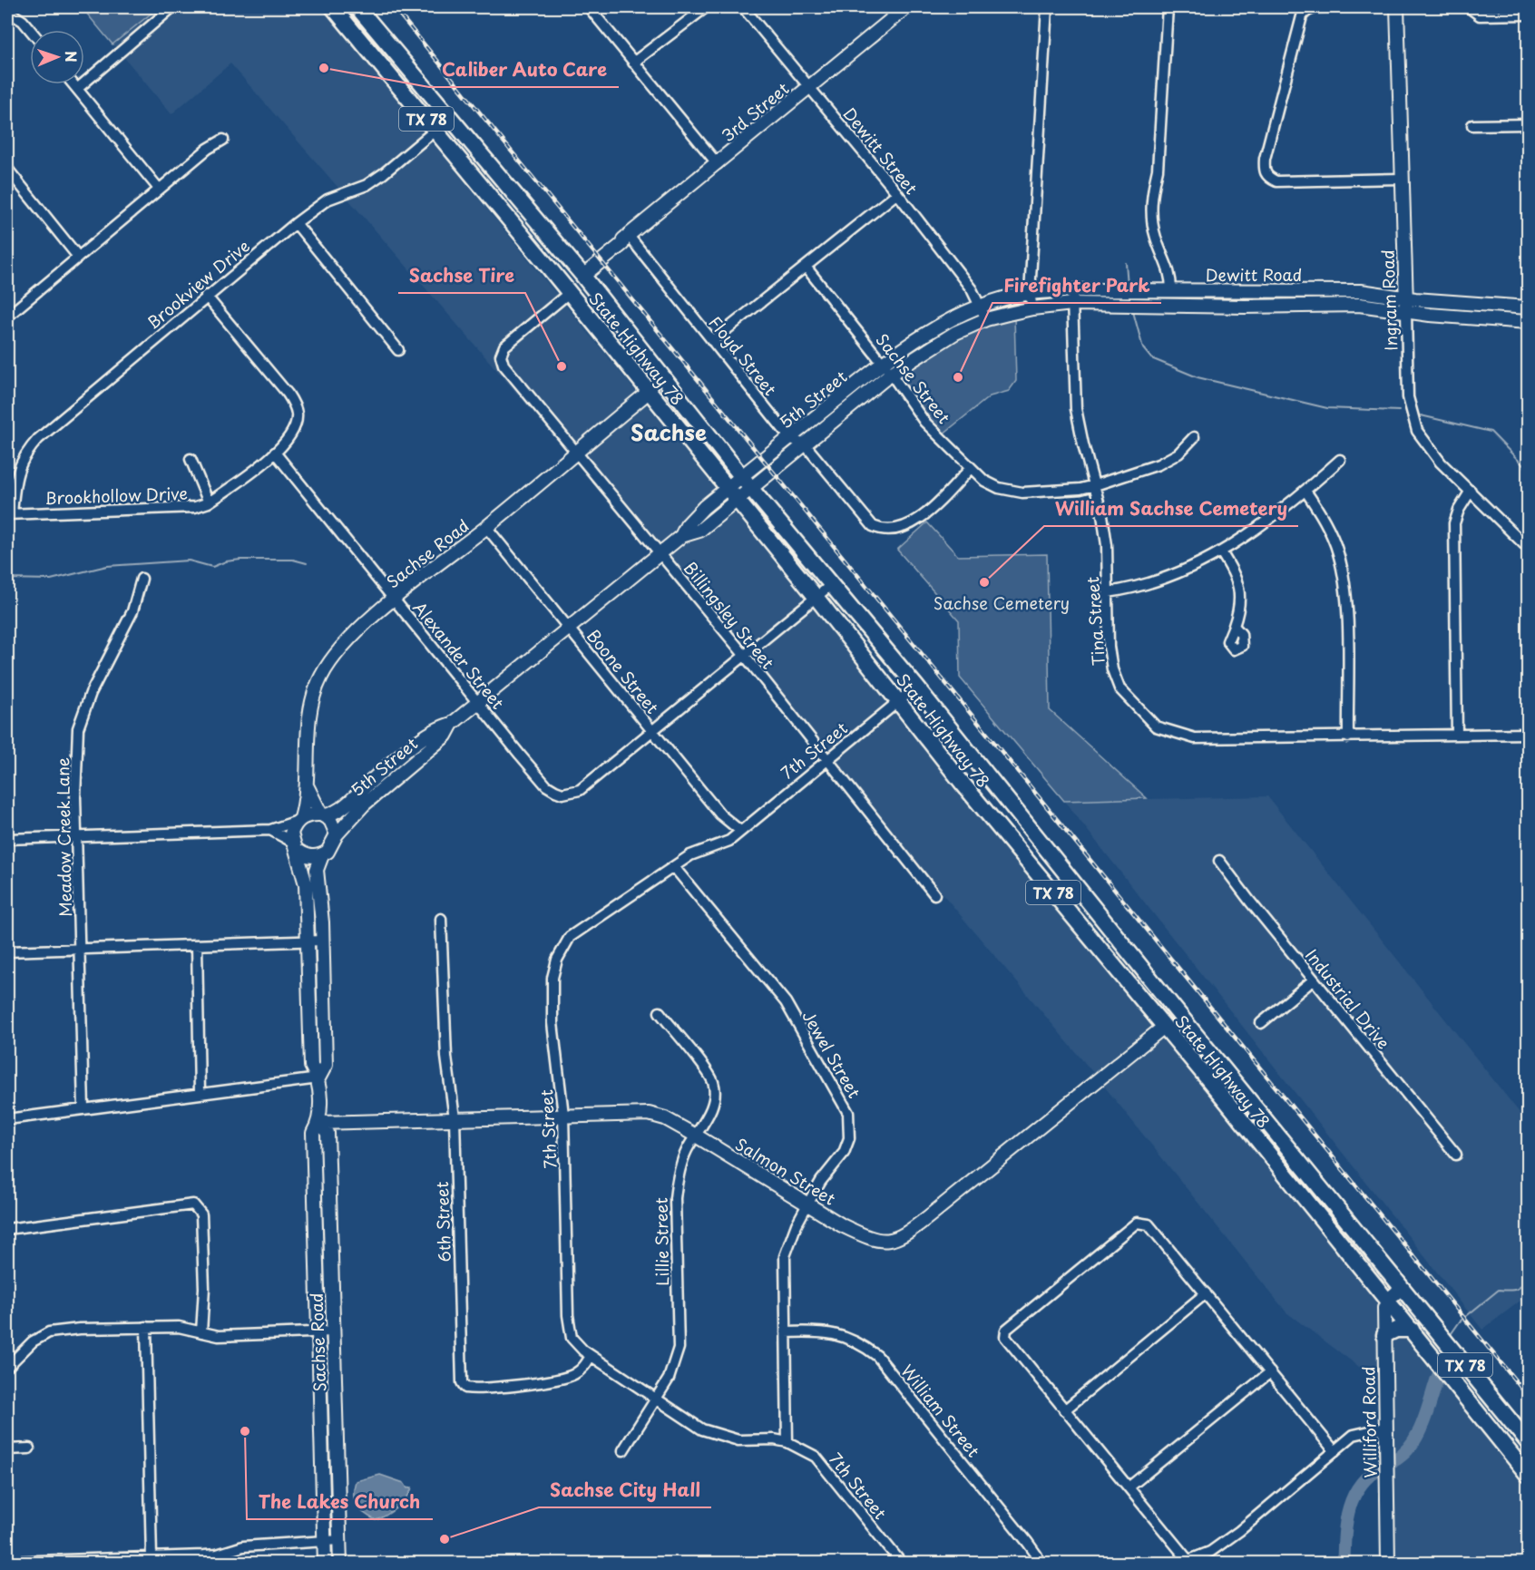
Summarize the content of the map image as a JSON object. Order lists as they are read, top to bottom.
{
  "streets": {
    "main road": [
      "3rd Street",
      "TX 78",
      "Dewitt Road",
      "Ingram Road",
      "State Highway 78",
      "5th Street",
      "Sachse Road",
      "Salmon Street",
      "Williford Road"
    ],
    "street": [
      "Dewitt Street",
      "Brookview Drive",
      "Floyd Street",
      "Sachse Street",
      "Brookhollow Drive",
      "Billingsley Street",
      "Tina Street",
      "Alexander Street",
      "Boone Street",
      "7th Street",
      "Meadow Creek Lane",
      "Industrial Drive",
      "Jewel Street",
      "6th Street",
      "Lillie Street",
      "William Street"
    ]
  },
  "crossings": [
    ["3rd Street", "Dewitt Street"],
    ["3rd Street", "State Highway 78"],
    ["3rd Street", "Floyd Street"],
    ["3rd Street", "Billingsley Street"],
    ["Dewitt Street", "Dewitt Road"],
    ["Dewitt Street", "5th Street"],
    ["Dewitt Road", "Ingram Road"],
    ["Dewitt Road", "5th Street"],
    ["Dewitt Road", "Tina Street"],
    ["Brookview Drive", "State Highway 78"],
    ["Brookview Drive", "Brookhollow Drive"],
    ["State Highway 78", "5th Street"],
    ["State Highway 78", "Sachse Road"],
    ["State Highway 78", "7th Street"],
    ["State Highway 78", "Salmon Street"],
    ["State Highway 78", "Williford Road"],
    ["Floyd Street", "Sachse Street"],
    ["Floyd Street", "5th Street"],
    ["Sachse Street", "5th Street"],
    ["Sachse Street", "Tina Street"],
    ["5th Street", "Sachse Road"],
    ["5th Street", "Billingsley Street"],
    ["5th Street", "Alexander Street"],
    ["5th Street", "Boone Street"],
    ["Brookhollow Drive", "Alexander Street"],
    ["Sachse Road", "Billingsley Street"],
    ["Sachse Road", "Alexander Street"],
    ["Sachse Road", "Boone Street"],
    ["Sachse Road", "Salmon Street"],
    ["Billingsley Street", "7th Street"],
    ["Alexander Street", "Boone Street"],
    ["Boone Street", "7th Street"],
    ["7th Street", "Jewel Street"],
    ["7th Street", "Salmon Street"],
    ["7th Street", "6th Street"],
    ["7th Street", "Lillie Street"],
    ["Jewel Street", "Salmon Street"],
    ["Jewel Street", "William Street"],
    ["Salmon Street", "6th Street"],
    ["Salmon Street", "Lillie Street"]
  ],
  "districts": ["Sachse"],
  "parks": ["Sachse Cemetery"],
  "places": [
    "Caliber Auto Care",
    "Sachse Tire",
    "Firefighter Park",
    "William Sachse Cemetery",
    "The Lakes Church",
    "Sachse City Hall"
  ],
  "north": "right"
}
